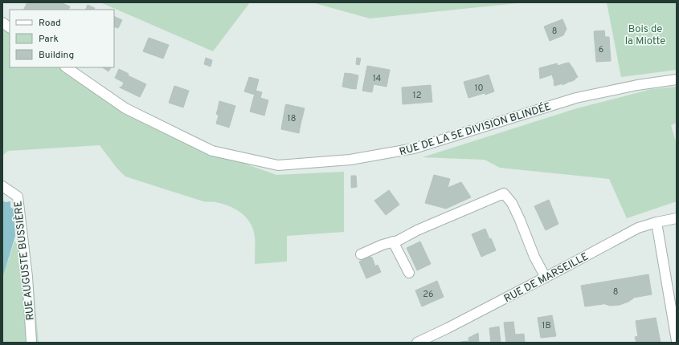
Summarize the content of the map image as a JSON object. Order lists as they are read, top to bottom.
{
  "streets": {
    "street": ["RUE DE LA 5E DIVISION BLINDÉE", "RUE AUGUSTE BUSSIÈRE", "RUE DE MARSEILLE"]
  },
  "parks": ["Bois de la Miotte"],
  "house_numbers": [
    "8",
    "6",
    "14",
    "10",
    "12",
    "18",
    "8",
    "26",
    "1B"
  ],
  "legend": ["Road", "Park", "Building"]
}
